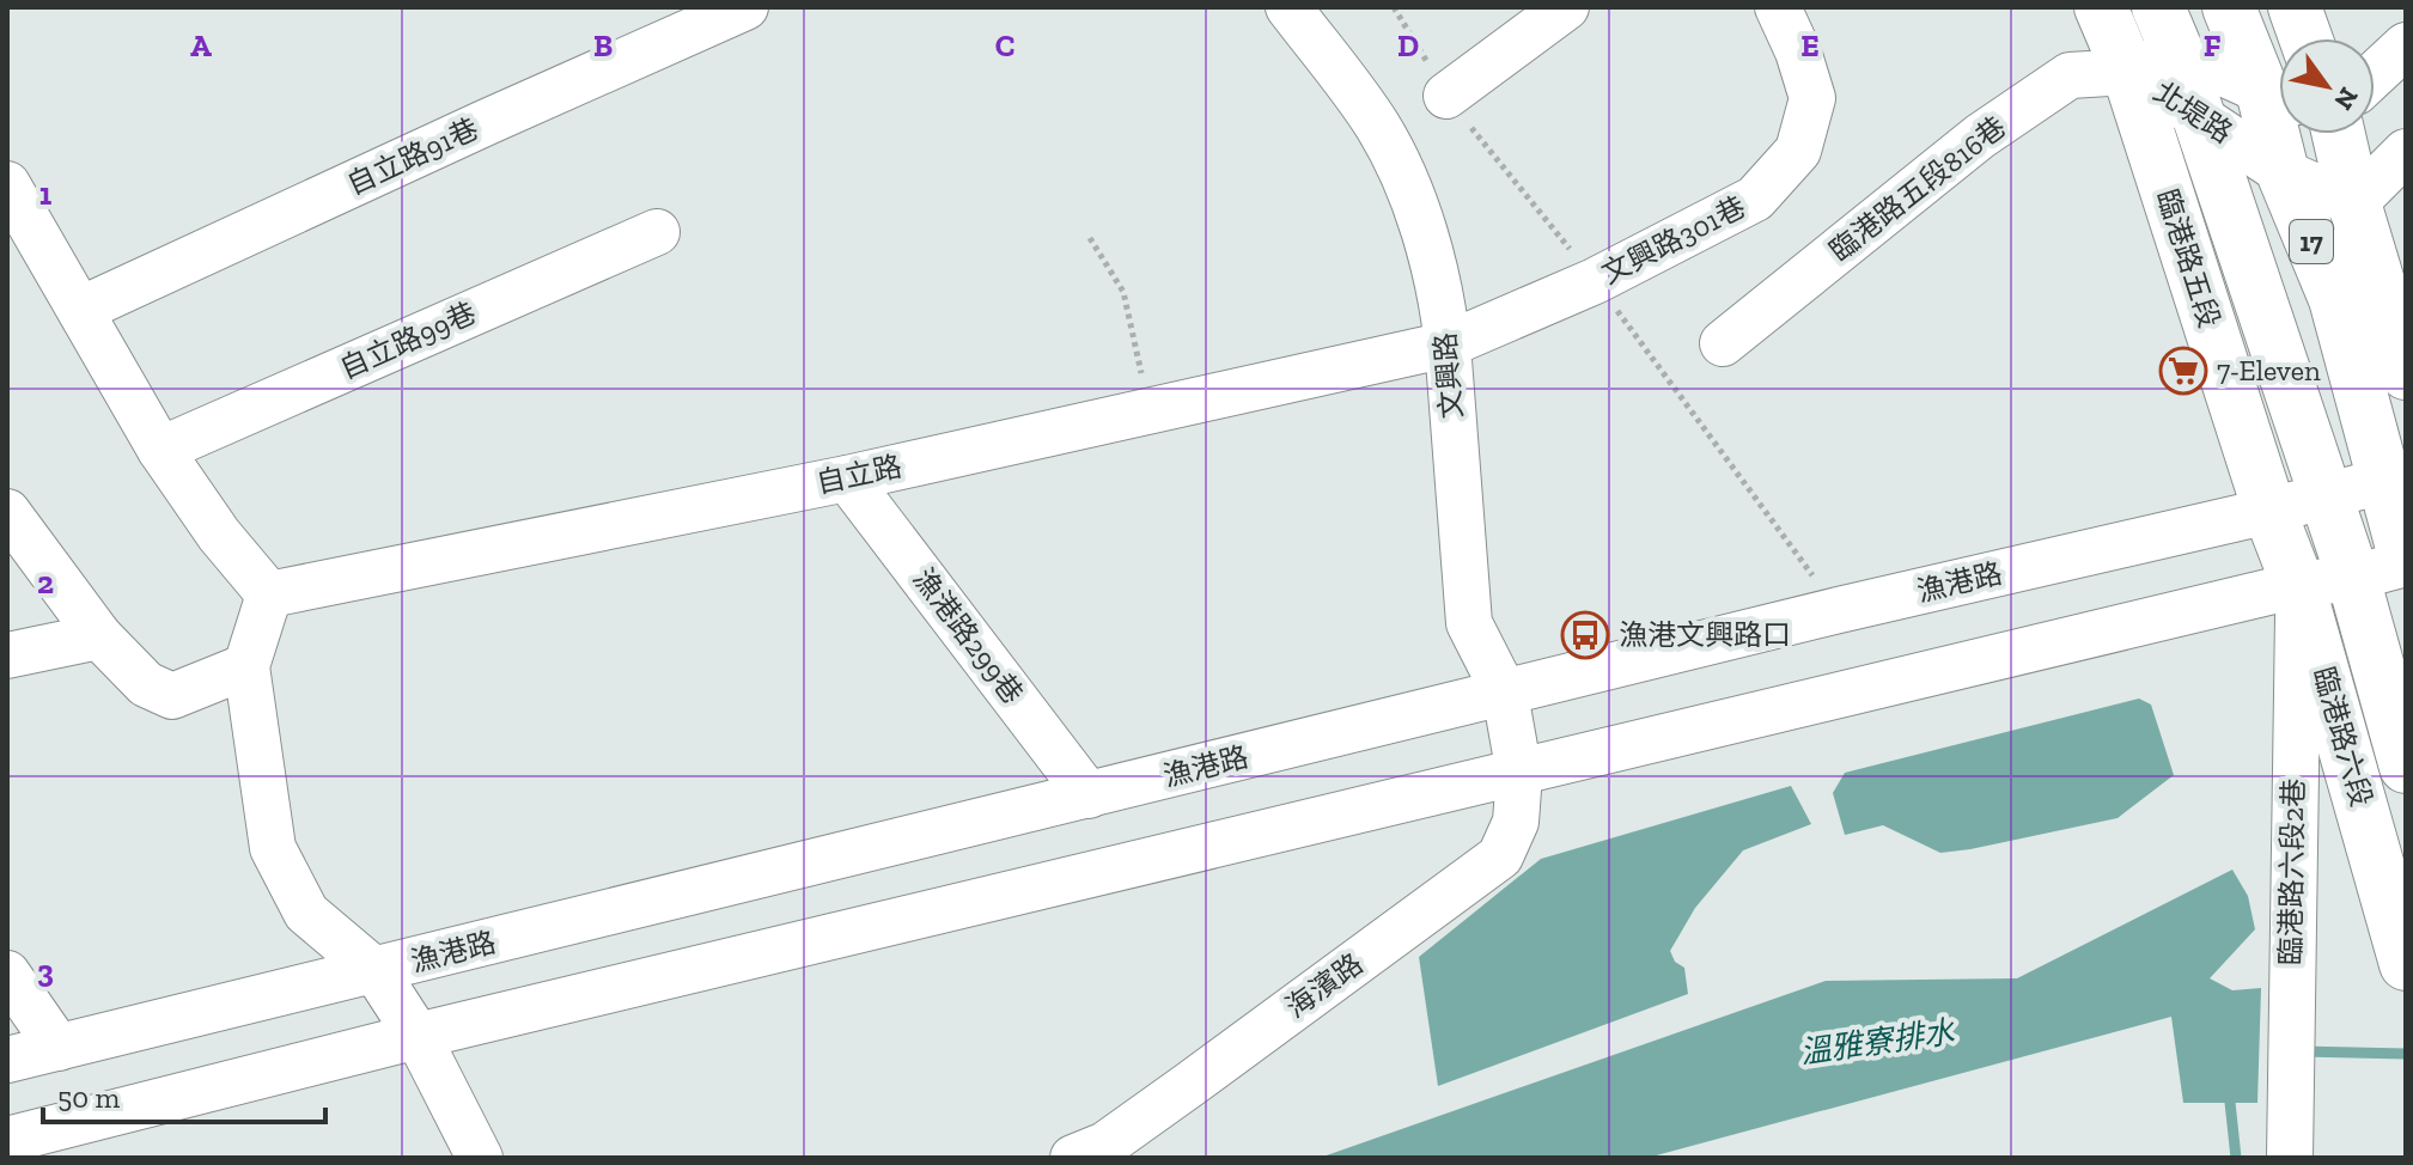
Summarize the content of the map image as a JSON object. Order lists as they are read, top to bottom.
{
  "streets": {
    "main road": ["17", "臨港路五段", "臨港路六段"],
    "street": [
      "北堤路",
      "自立路91巷",
      "臨港路五段816巷",
      "文興路301巷",
      "自立路99巷",
      "文興路",
      "自立路",
      "漁港路",
      "漁港路299巷",
      "臨港路六段2巷",
      "海濱路"
    ]
  },
  "crossings": [
    ["北堤路", "臨港路五段816巷"],
    ["北堤路", "17"],
    ["北堤路", "臨港路五段"],
    ["臨港路五段816巷", "臨港路五段"],
    ["文興路301巷", "文興路"],
    ["文興路301巷", "自立路"],
    ["17", "漁港路"],
    ["臨港路五段", "漁港路"],
    ["臨港路五段", "臨港路六段"],
    ["文興路", "自立路"],
    ["文興路", "漁港路"],
    ["文興路", "海濱路"],
    ["自立路", "漁港路299巷"],
    ["漁港路", "漁港路299巷"],
    ["漁港路", "臨港路六段"],
    ["臨港路六段", "臨港路六段2巷"]
  ],
  "water": ["溫雅寮排水"],
  "places": {
    "supermarket": ["7-Eleven"],
    "bus stop": ["漁港文興路口"]
  },
  "scale_bar": "50 m",
  "north": "bottom right",
  "grid": {
    "columns": [
      "A",
      "B",
      "C",
      "D",
      "E",
      "F"
    ],
    "rows": ["1", "2", "3"]
  }
}
